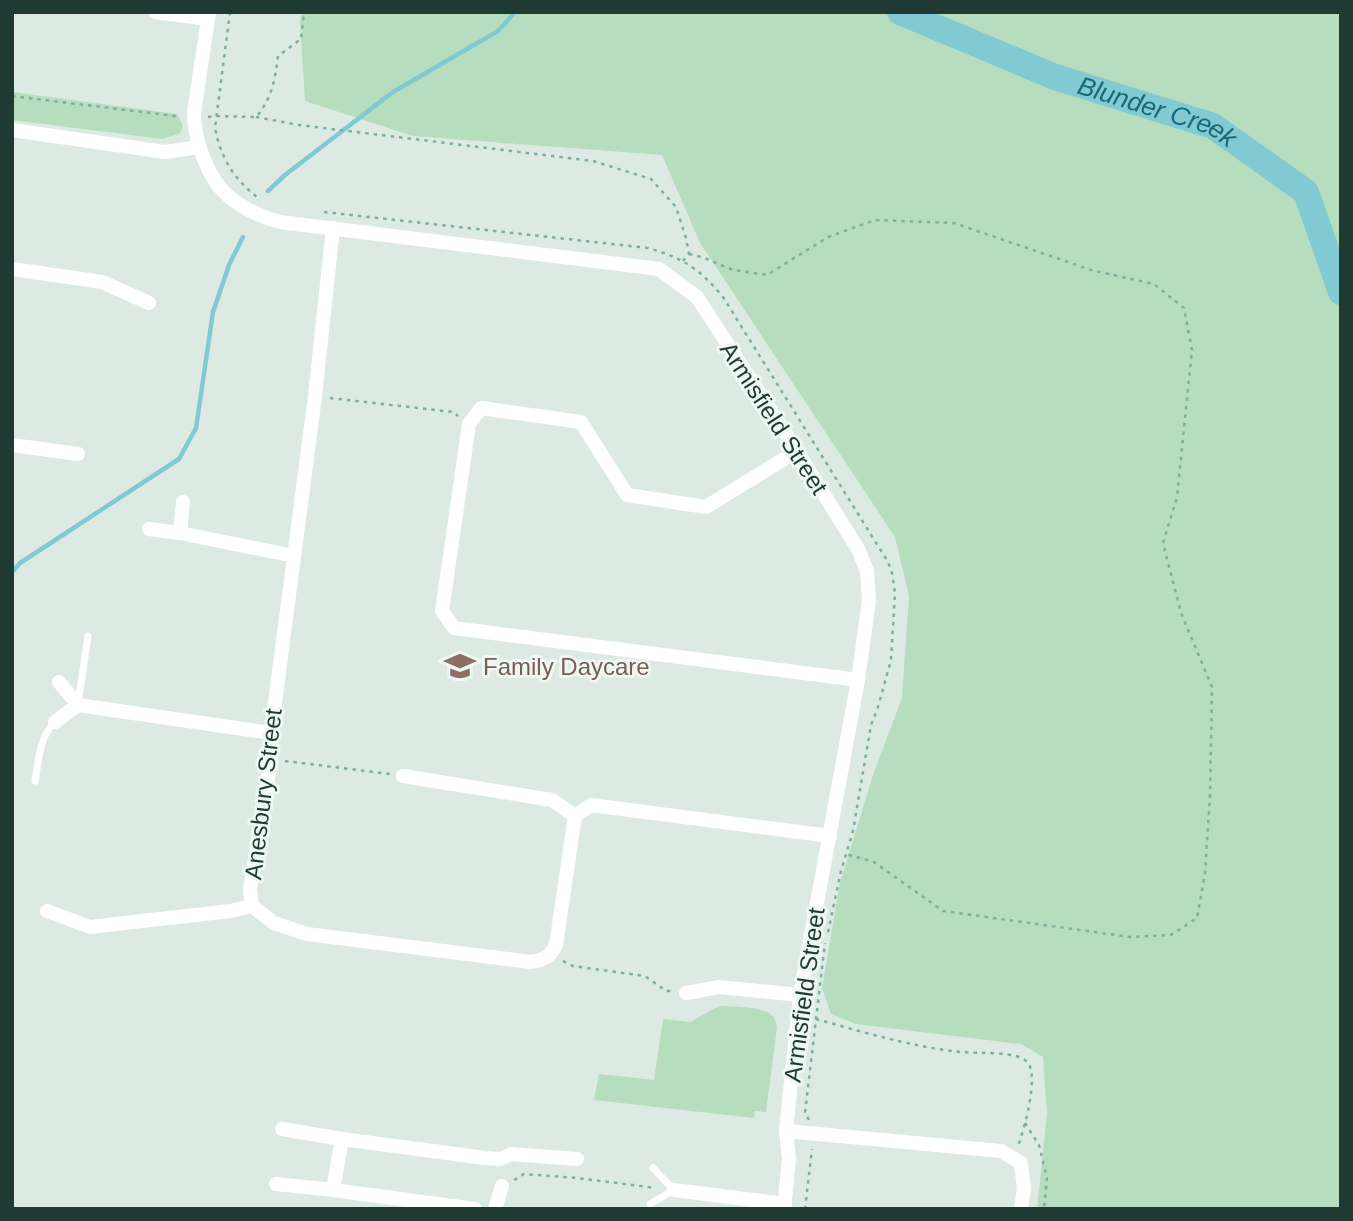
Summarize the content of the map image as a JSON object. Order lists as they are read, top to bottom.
{
  "streets": {
    "street": ["Armisfield Street", "Anesbury Street"]
  },
  "crossings": [
    ["Armisfield Street", "Anesbury Street"]
  ],
  "water": ["Blunder Creek"],
  "places": {
    "school or university": ["Family Daycare"]
  }
}
